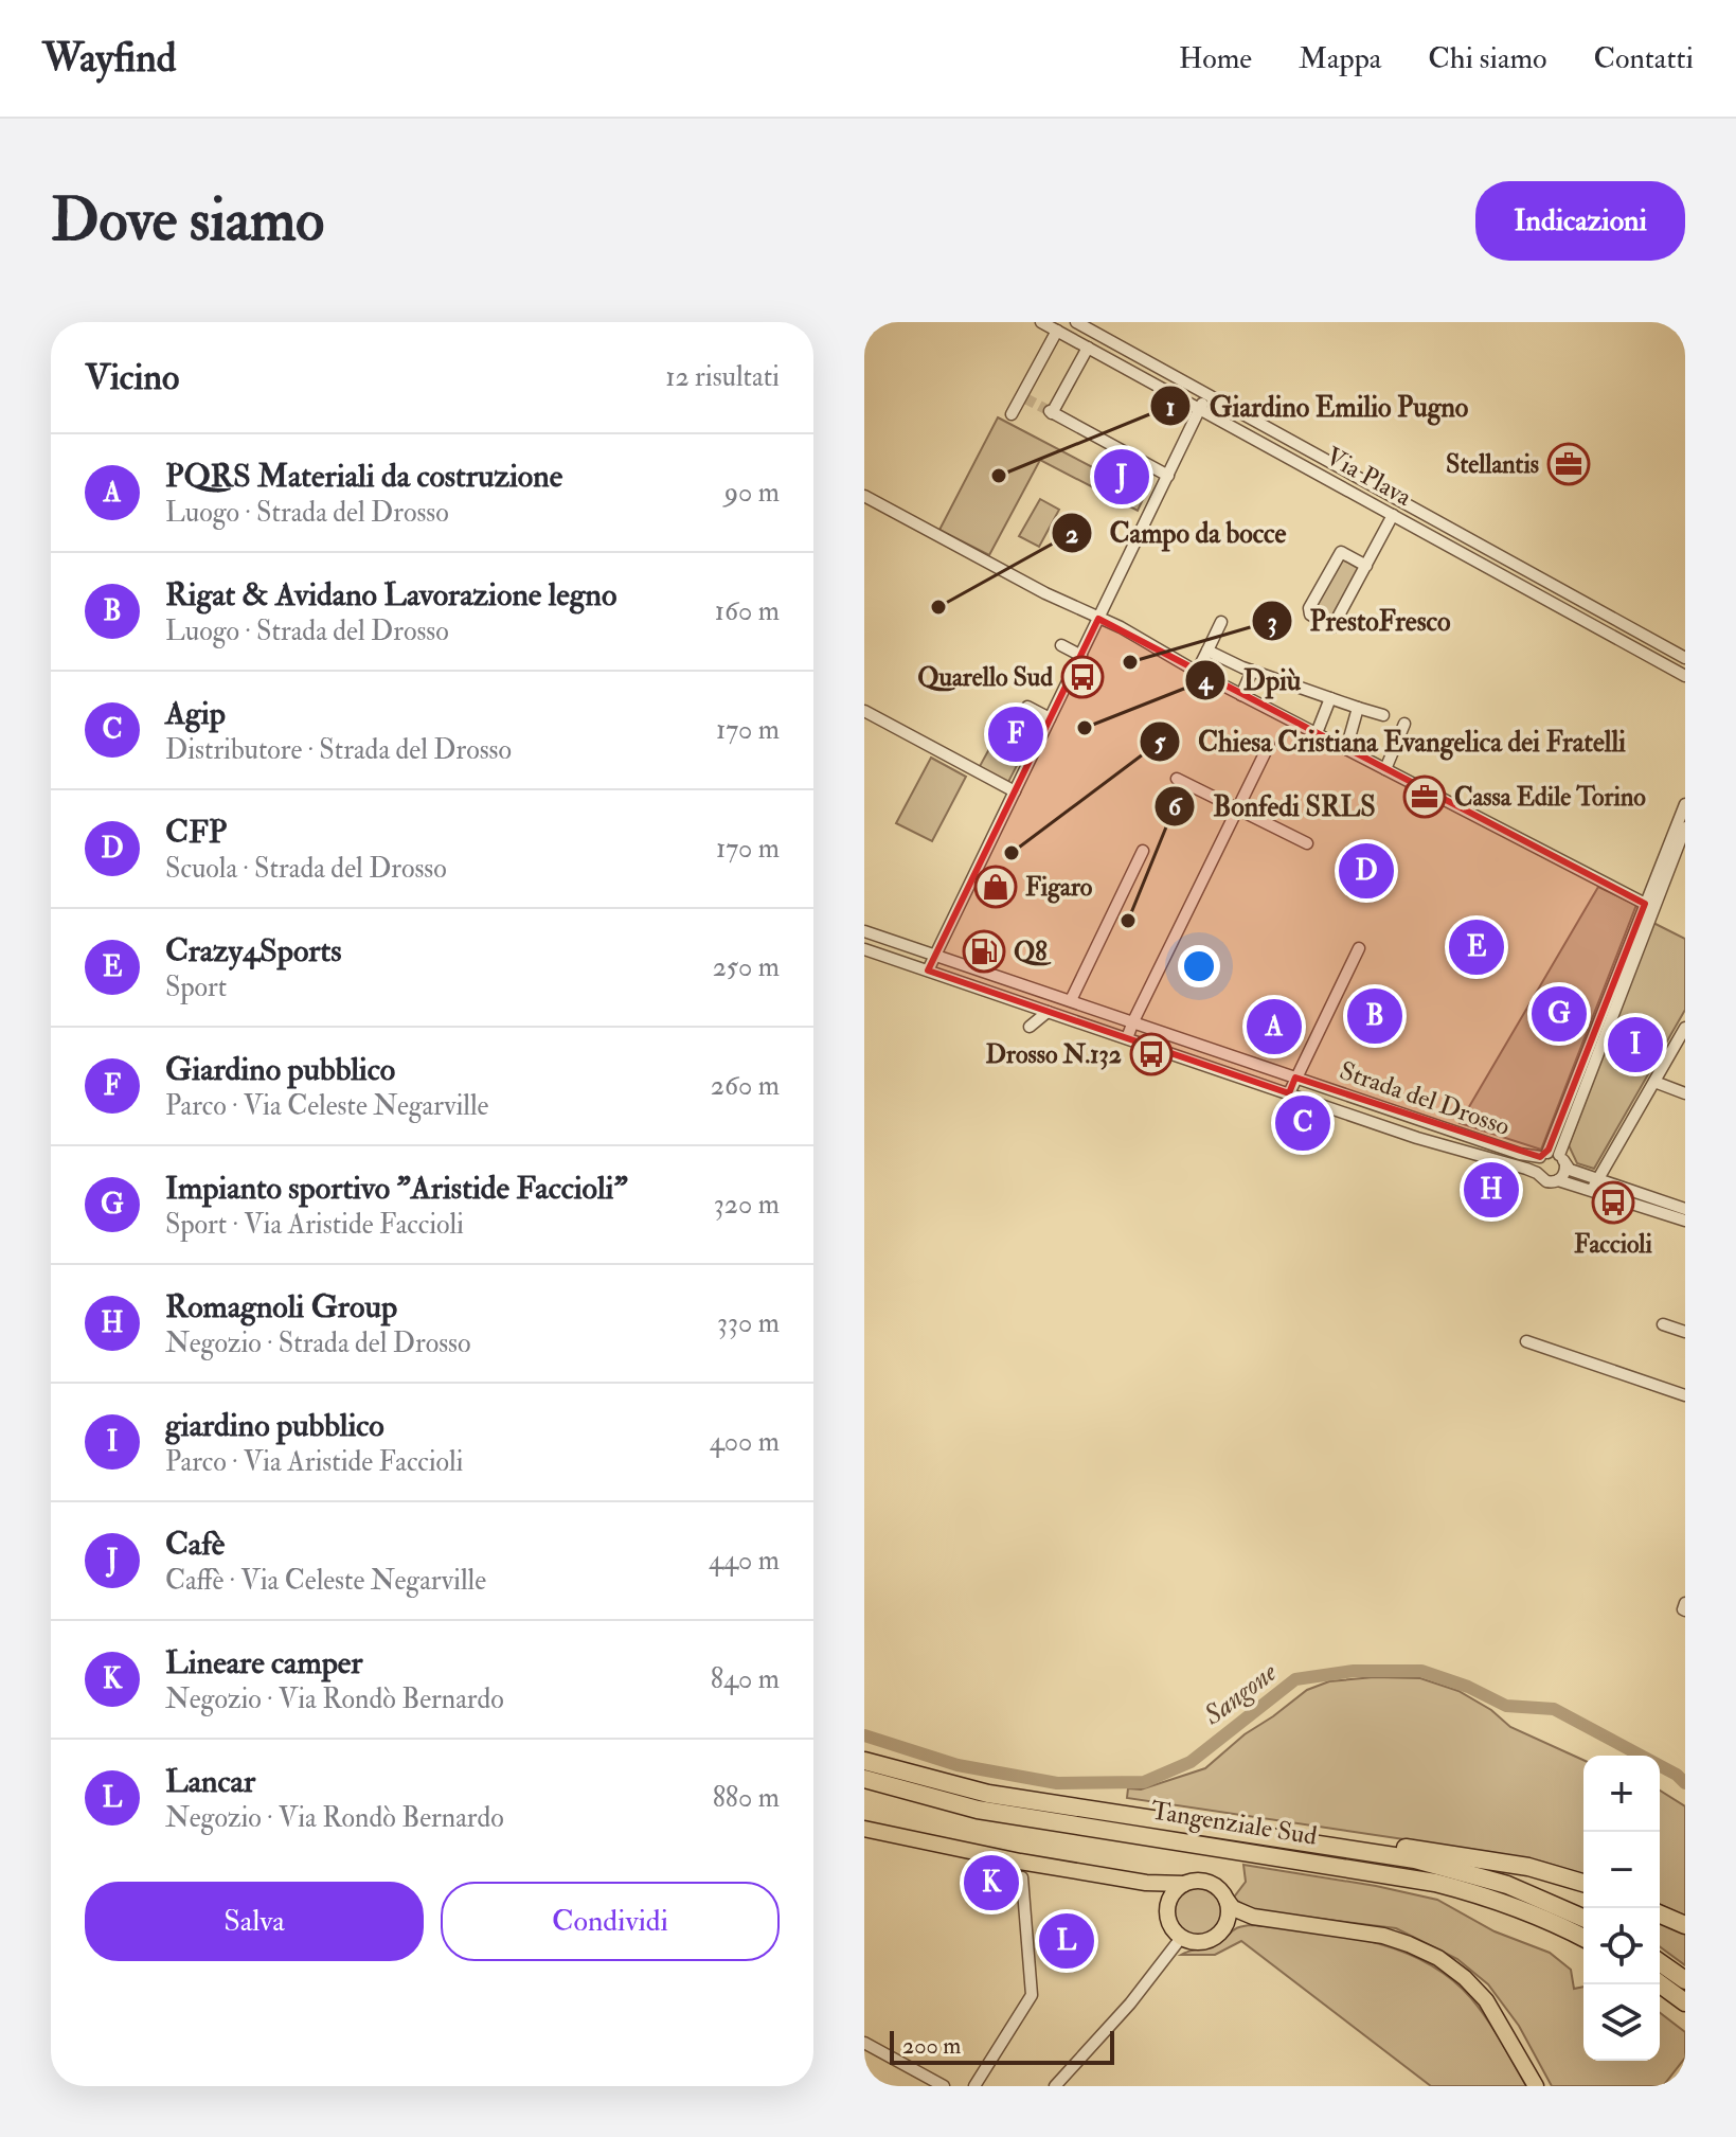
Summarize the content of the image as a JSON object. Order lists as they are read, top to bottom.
{
  "streets": {
    "highway": ["Tangenziale Sud"],
    "street": ["Via Plava", "Strada del Drosso"]
  },
  "water": ["Sangone"],
  "places": {
    "office": ["Stellantis", "Cassa Edile Torino"],
    "other": [
      "Giardino Emilio Pugno",
      "Campo da bocce",
      "PrestoFresco",
      "Dpiù",
      "Chiesa Cristiana Evangelica dei Fratelli",
      "Bonfedi SRLS"
    ],
    "bus stop": ["Quarello Sud", "Drosso N.132", "Faccioli"],
    "shop": ["Figaro"],
    "fuel station": ["Q8"]
  },
  "scale_bar": "200 m",
  "page": {
    "header": "Wayfind",
    "nav": [
      "Home",
      "Mappa",
      "Chi siamo",
      "Contatti"
    ],
    "buttons": [
      "Indicazioni",
      ["Salva", "Condividi"]
    ],
    "title": "Dove siamo",
    "heading": ["Vicino", "12 risultati"],
    "list": [
      {
        "mark": "A",
        "name": "PQRS Materiali da costruzione",
        "note": "Luogo · Strada del Drosso",
        "value": "90 m"
      },
      {
        "mark": "B",
        "name": "Rigat & Avidano Lavorazione legno",
        "note": "Luogo · Strada del Drosso",
        "value": "160 m"
      },
      {
        "mark": "C",
        "name": "Agip",
        "note": "Distributore · Strada del Drosso",
        "value": "170 m"
      },
      {
        "mark": "D",
        "name": "CFP",
        "note": "Scuola · Strada del Drosso",
        "value": "170 m"
      },
      {
        "mark": "E",
        "name": "Crazy4Sports",
        "note": "Sport",
        "value": "250 m"
      },
      {
        "mark": "F",
        "name": "Giardino pubblico",
        "note": "Parco · Via Celeste Negarville",
        "value": "260 m"
      },
      {
        "mark": "G",
        "name": "Impianto sportivo \"Aristide Faccioli\"",
        "note": "Sport · Via Aristide Faccioli",
        "value": "320 m"
      },
      {
        "mark": "H",
        "name": "Romagnoli Group",
        "note": "Negozio · Strada del Drosso",
        "value": "330 m"
      },
      {
        "mark": "I",
        "name": "giardino pubblico",
        "note": "Parco · Via Aristide Faccioli",
        "value": "400 m"
      },
      {
        "mark": "J",
        "name": "Cafè",
        "note": "Caffè · Via Celeste Negarville",
        "value": "440 m"
      },
      {
        "mark": "K",
        "name": "Lineare camper",
        "note": "Negozio · Via Rondò Bernardo",
        "value": "840 m"
      },
      {
        "mark": "L",
        "name": "Lancar",
        "note": "Negozio · Via Rondò Bernardo",
        "value": "880 m"
      }
    ],
    "pins": [
      "J",
      "F",
      "D",
      "E",
      "G",
      "B",
      "A",
      "I",
      "C",
      "H",
      "K",
      "L"
    ],
    "map_buttons": ["+", "−"],
    "scale": "200 m"
  }
}
